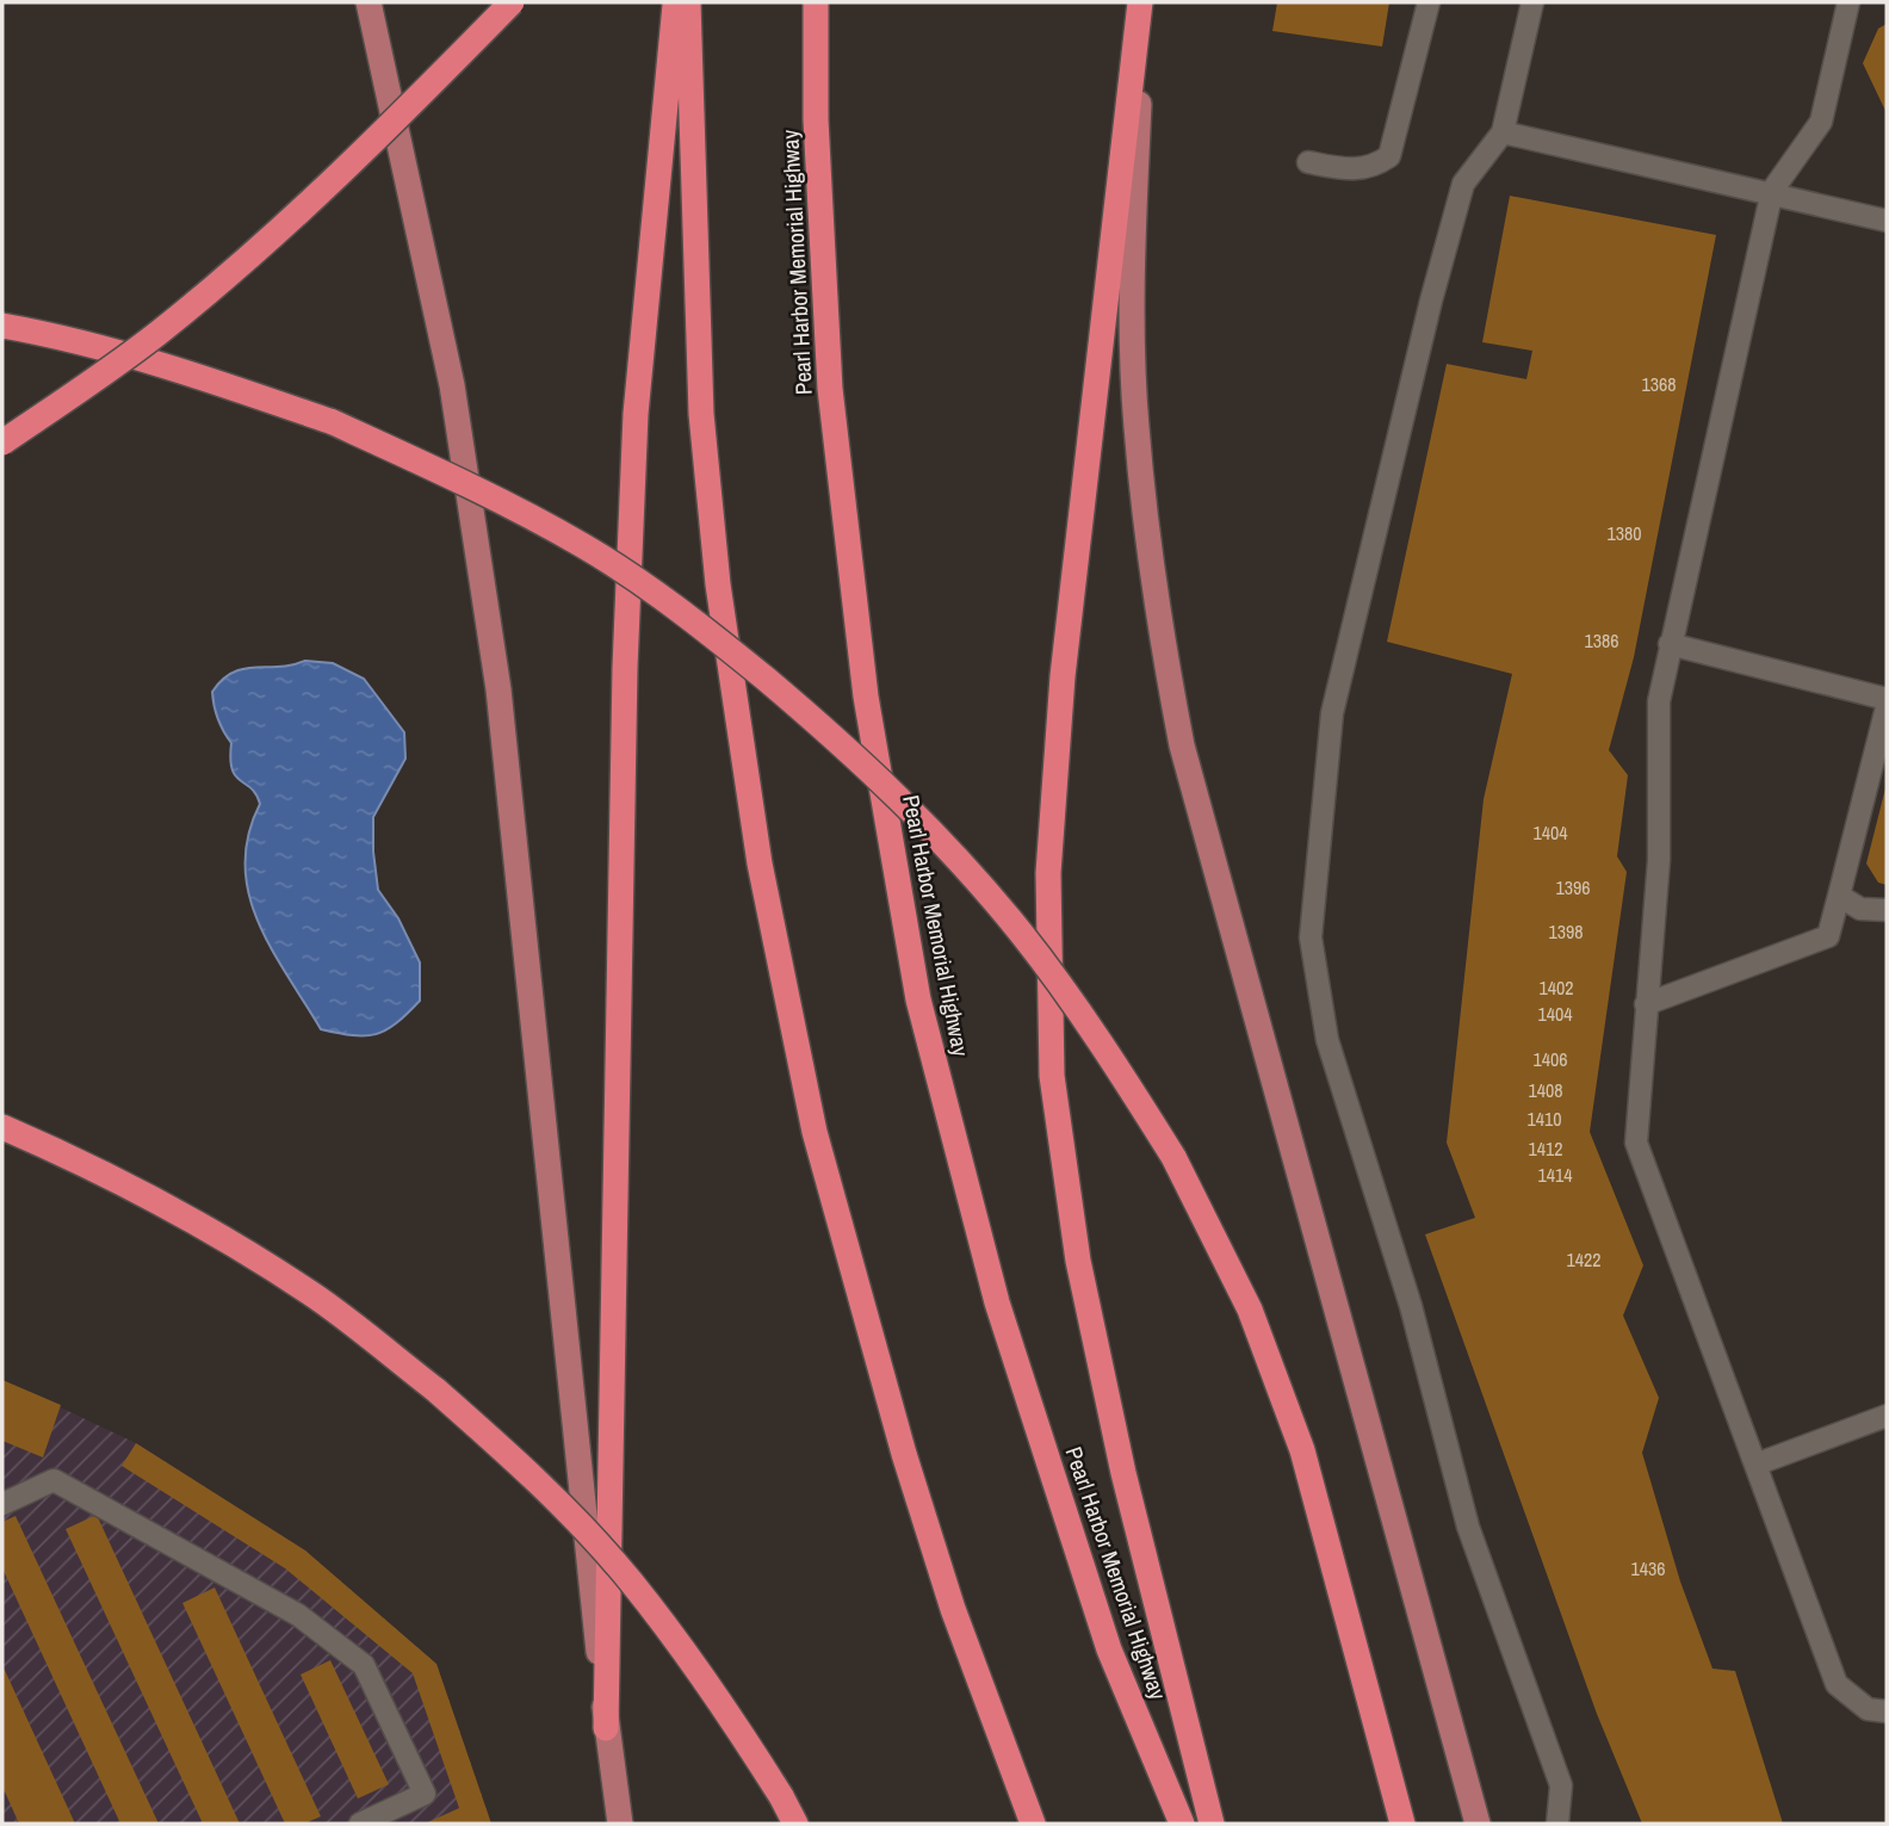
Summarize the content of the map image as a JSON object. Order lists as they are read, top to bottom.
{
  "streets": {
    "highway": ["Pearl Harbor Memorial Highway"]
  },
  "house_numbers": [
    "1368",
    "1380",
    "1386",
    "1404",
    "1396",
    "1398",
    "1402",
    "1404",
    "1406",
    "1408",
    "1410",
    "1412",
    "1414",
    "1422",
    "1436"
  ]
}
